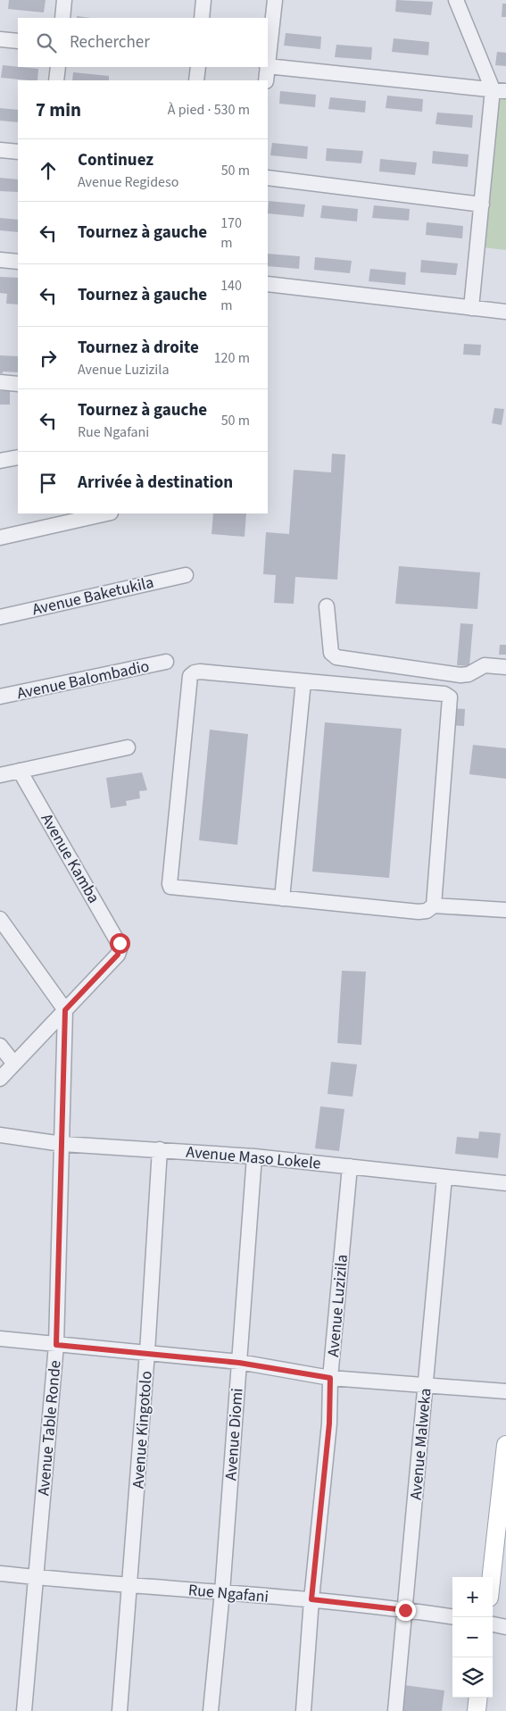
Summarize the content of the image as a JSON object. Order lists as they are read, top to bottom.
{
  "streets": {
    "street": [
      "Avenue Baketukila",
      "Avenue Balombadio",
      "Avenue Kamba",
      "Avenue Maso Lokele",
      "Avenue Luzizila",
      "Avenue Table Ronde",
      "Avenue Kingotolo",
      "Avenue Diomi",
      "Avenue Malweka",
      "Rue Ngafani"
    ]
  },
  "crossings": [
    ["Avenue Kamba", "Avenue Table Ronde"],
    ["Avenue Maso Lokele", "Avenue Luzizila"],
    ["Avenue Maso Lokele", "Avenue Table Ronde"],
    ["Avenue Maso Lokele", "Avenue Kingotolo"],
    ["Avenue Maso Lokele", "Avenue Diomi"],
    ["Avenue Maso Lokele", "Avenue Malweka"],
    ["Avenue Luzizila", "Rue Ngafani"],
    ["Avenue Table Ronde", "Rue Ngafani"],
    ["Avenue Kingotolo", "Rue Ngafani"],
    ["Avenue Diomi", "Rue Ngafani"],
    ["Avenue Malweka", "Rue Ngafani"]
  ],
  "page": {
    "search": "Rechercher",
    "heading": ["7 min", "À pied · 530 m"],
    "list": [
      ["Continuez", "Avenue Regideso", "50 m"],
      ["Tournez à gauche", "170 m"],
      ["Tournez à gauche", "140 m"],
      ["Tournez à droite", "Avenue Luzizila", "120 m"],
      ["Tournez à gauche", "Rue Ngafani", "50 m"],
      "Arrivée à destination"
    ],
    "map_buttons": ["+", "−"]
  }
}
